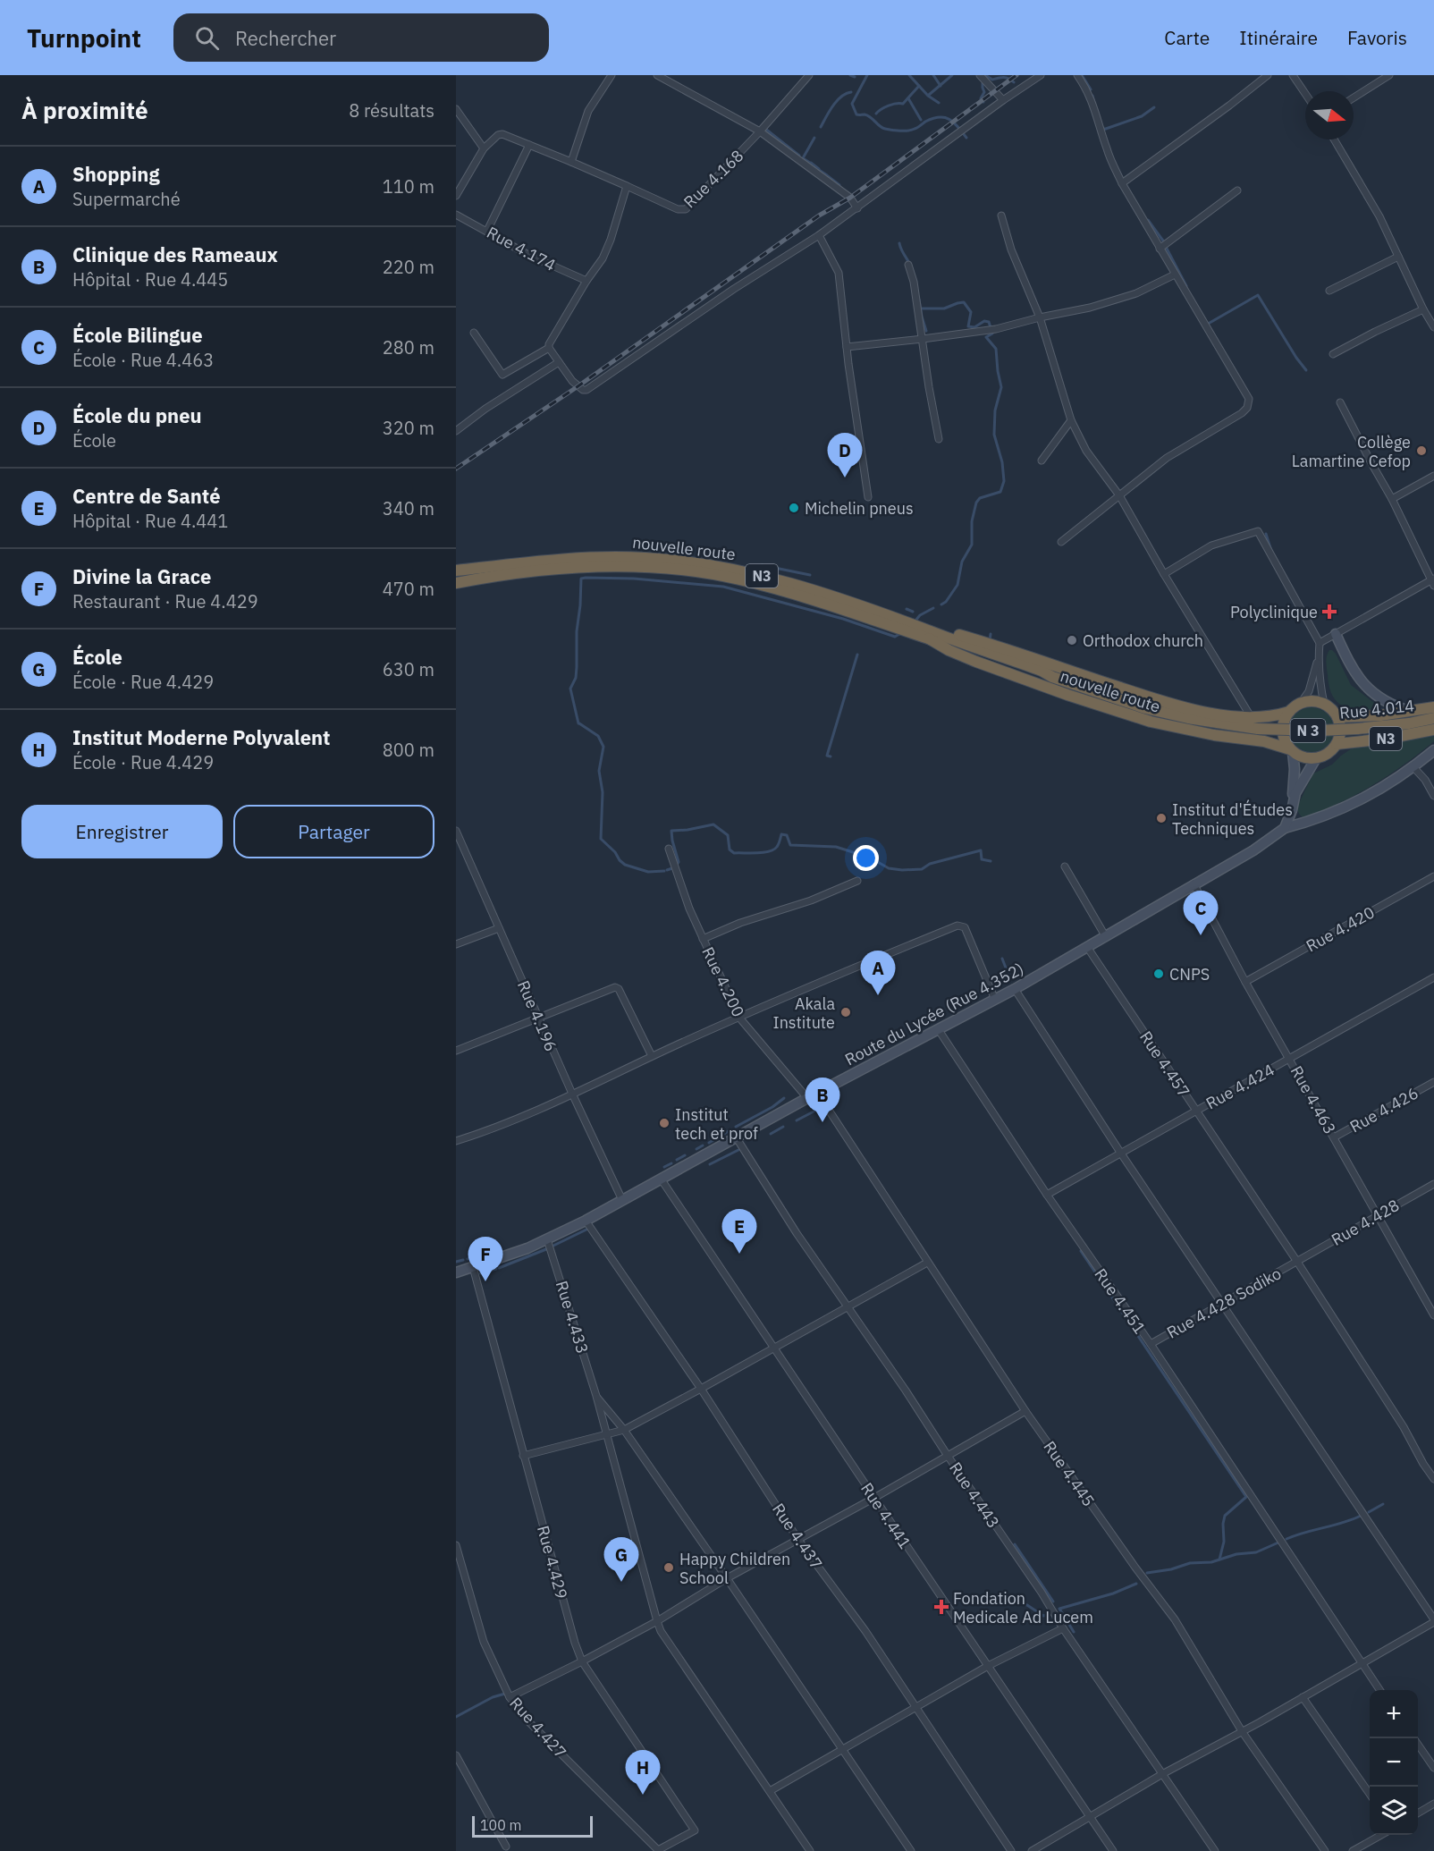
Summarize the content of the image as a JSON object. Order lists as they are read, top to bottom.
{
  "streets": {
    "highway": [
      "nouvelle route",
      "N3",
      "Rue 4.014",
      "N 3"
    ],
    "main road": ["Route du Lycée (Rue 4.352)"],
    "street": [
      "Rue 4.168",
      "Rue 4.174",
      "Rue 4.420",
      "Rue 4.200",
      "Rue 4.196",
      "Rue 4.457",
      "Rue 4.424",
      "Rue 4.463",
      "Rue 4.426",
      "Rue 4.428",
      "Rue 4.451",
      "Rue 4.428 Sodiko",
      "Rue 4.433",
      "Rue 4.445",
      "Rue 4.443",
      "Rue 4.441",
      "Rue 4.437",
      "Rue 4.429",
      "Rue 4.427"
    ]
  },
  "crossings": [
    ["nouvelle route", "N3"],
    ["nouvelle route", "Rue 4.014"],
    ["Rue 4.420", "Rue 4.463"],
    ["Rue 4.200", "Route du Lycée (Rue 4.352)"],
    ["Route du Lycée (Rue 4.352)", "Rue 4.196"],
    ["Route du Lycée (Rue 4.352)", "Rue 4.457"],
    ["Route du Lycée (Rue 4.352)", "Rue 4.463"],
    ["Route du Lycée (Rue 4.352)", "Rue 4.451"],
    ["Route du Lycée (Rue 4.352)", "Rue 4.433"],
    ["Route du Lycée (Rue 4.352)", "Rue 4.445"],
    ["Route du Lycée (Rue 4.352)", "Rue 4.443"],
    ["Route du Lycée (Rue 4.352)", "Rue 4.441"],
    ["Route du Lycée (Rue 4.352)", "Rue 4.437"],
    ["Route du Lycée (Rue 4.352)", "Rue 4.429"],
    ["Rue 4.457", "Rue 4.424"],
    ["Rue 4.457", "Rue 4.428"],
    ["Rue 4.457", "Rue 4.428 Sodiko"],
    ["Rue 4.424", "Rue 4.463"],
    ["Rue 4.424", "Rue 4.451"],
    ["Rue 4.463", "Rue 4.426"],
    ["Rue 4.463", "Rue 4.428"],
    ["Rue 4.428", "Rue 4.428 Sodiko"],
    ["Rue 4.451", "Rue 4.428 Sodiko"],
    ["Rue 4.429", "Rue 4.427"]
  ],
  "places": {
    "other": [
      "Collège Lamartine Cefop",
      "Michelin pneus",
      "Orthodox church",
      "Institut d'Études Techniques",
      "CNPS",
      "Akala Institute",
      "Institut tech et prof",
      "Happy Children School"
    ],
    "health": ["Polyclinique", "Fondation Medicale Ad Lucem"]
  },
  "scale_bar": "100 m",
  "north": "right",
  "page": {
    "header": "Turnpoint",
    "search": "Rechercher",
    "nav": ["Carte", "Itinéraire", "Favoris"],
    "heading": ["À proximité", "8 résultats"],
    "list": [
      {
        "mark": "A",
        "name": "Shopping",
        "note": "Supermarché",
        "value": "110 m"
      },
      {
        "mark": "B",
        "name": "Clinique des Rameaux",
        "note": "Hôpital · Rue 4.445",
        "value": "220 m"
      },
      {
        "mark": "C",
        "name": "École Bilingue",
        "note": "École · Rue 4.463",
        "value": "280 m"
      },
      {
        "mark": "D",
        "name": "École du pneu",
        "note": "École",
        "value": "320 m"
      },
      {
        "mark": "E",
        "name": "Centre de Santé",
        "note": "Hôpital · Rue 4.441",
        "value": "340 m"
      },
      {
        "mark": "F",
        "name": "Divine la Grace",
        "note": "Restaurant · Rue 4.429",
        "value": "470 m"
      },
      {
        "mark": "G",
        "name": "École",
        "note": "École · Rue 4.429",
        "value": "630 m"
      },
      {
        "mark": "H",
        "name": "Institut Moderne Polyvalent",
        "note": "École · Rue 4.429",
        "value": "800 m"
      }
    ],
    "pins": [
      "D",
      "C",
      "A",
      "B",
      "E",
      "F",
      "G",
      "H"
    ],
    "buttons": ["Enregistrer", "Partager"],
    "map_buttons": ["+", "−"],
    "scale": "100 m"
  }
}
